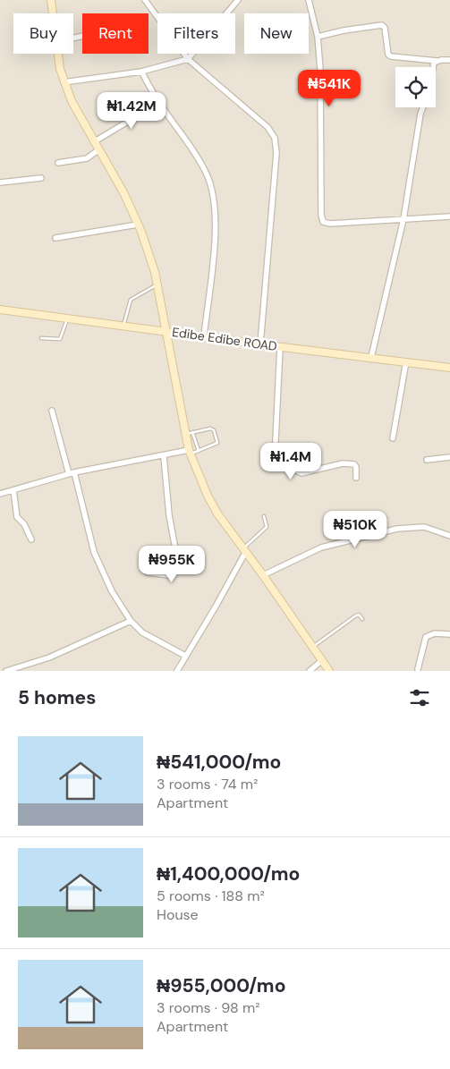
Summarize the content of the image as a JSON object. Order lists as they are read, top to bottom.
{
  "streets": {
    "street": ["Edibe Edibe ROAD"]
  },
  "page": {
    "chip": [
      "Buy",
      "Rent",
      "Filters",
      "New"
    ],
    "price": [
      "₦541K",
      "₦1.42M",
      "₦1.4M",
      "₦510K",
      "₦955K"
    ],
    "heading": "5 homes",
    "list": [
      {
        "name": "₦541,000/mo",
        "note": "3 rooms · 74 m² · Apartment"
      },
      {
        "name": "₦1,400,000/mo",
        "note": "5 rooms · 188 m² · House"
      },
      {
        "name": "₦955,000/mo",
        "note": "3 rooms · 98 m² · Apartment"
      }
    ]
  }
}
